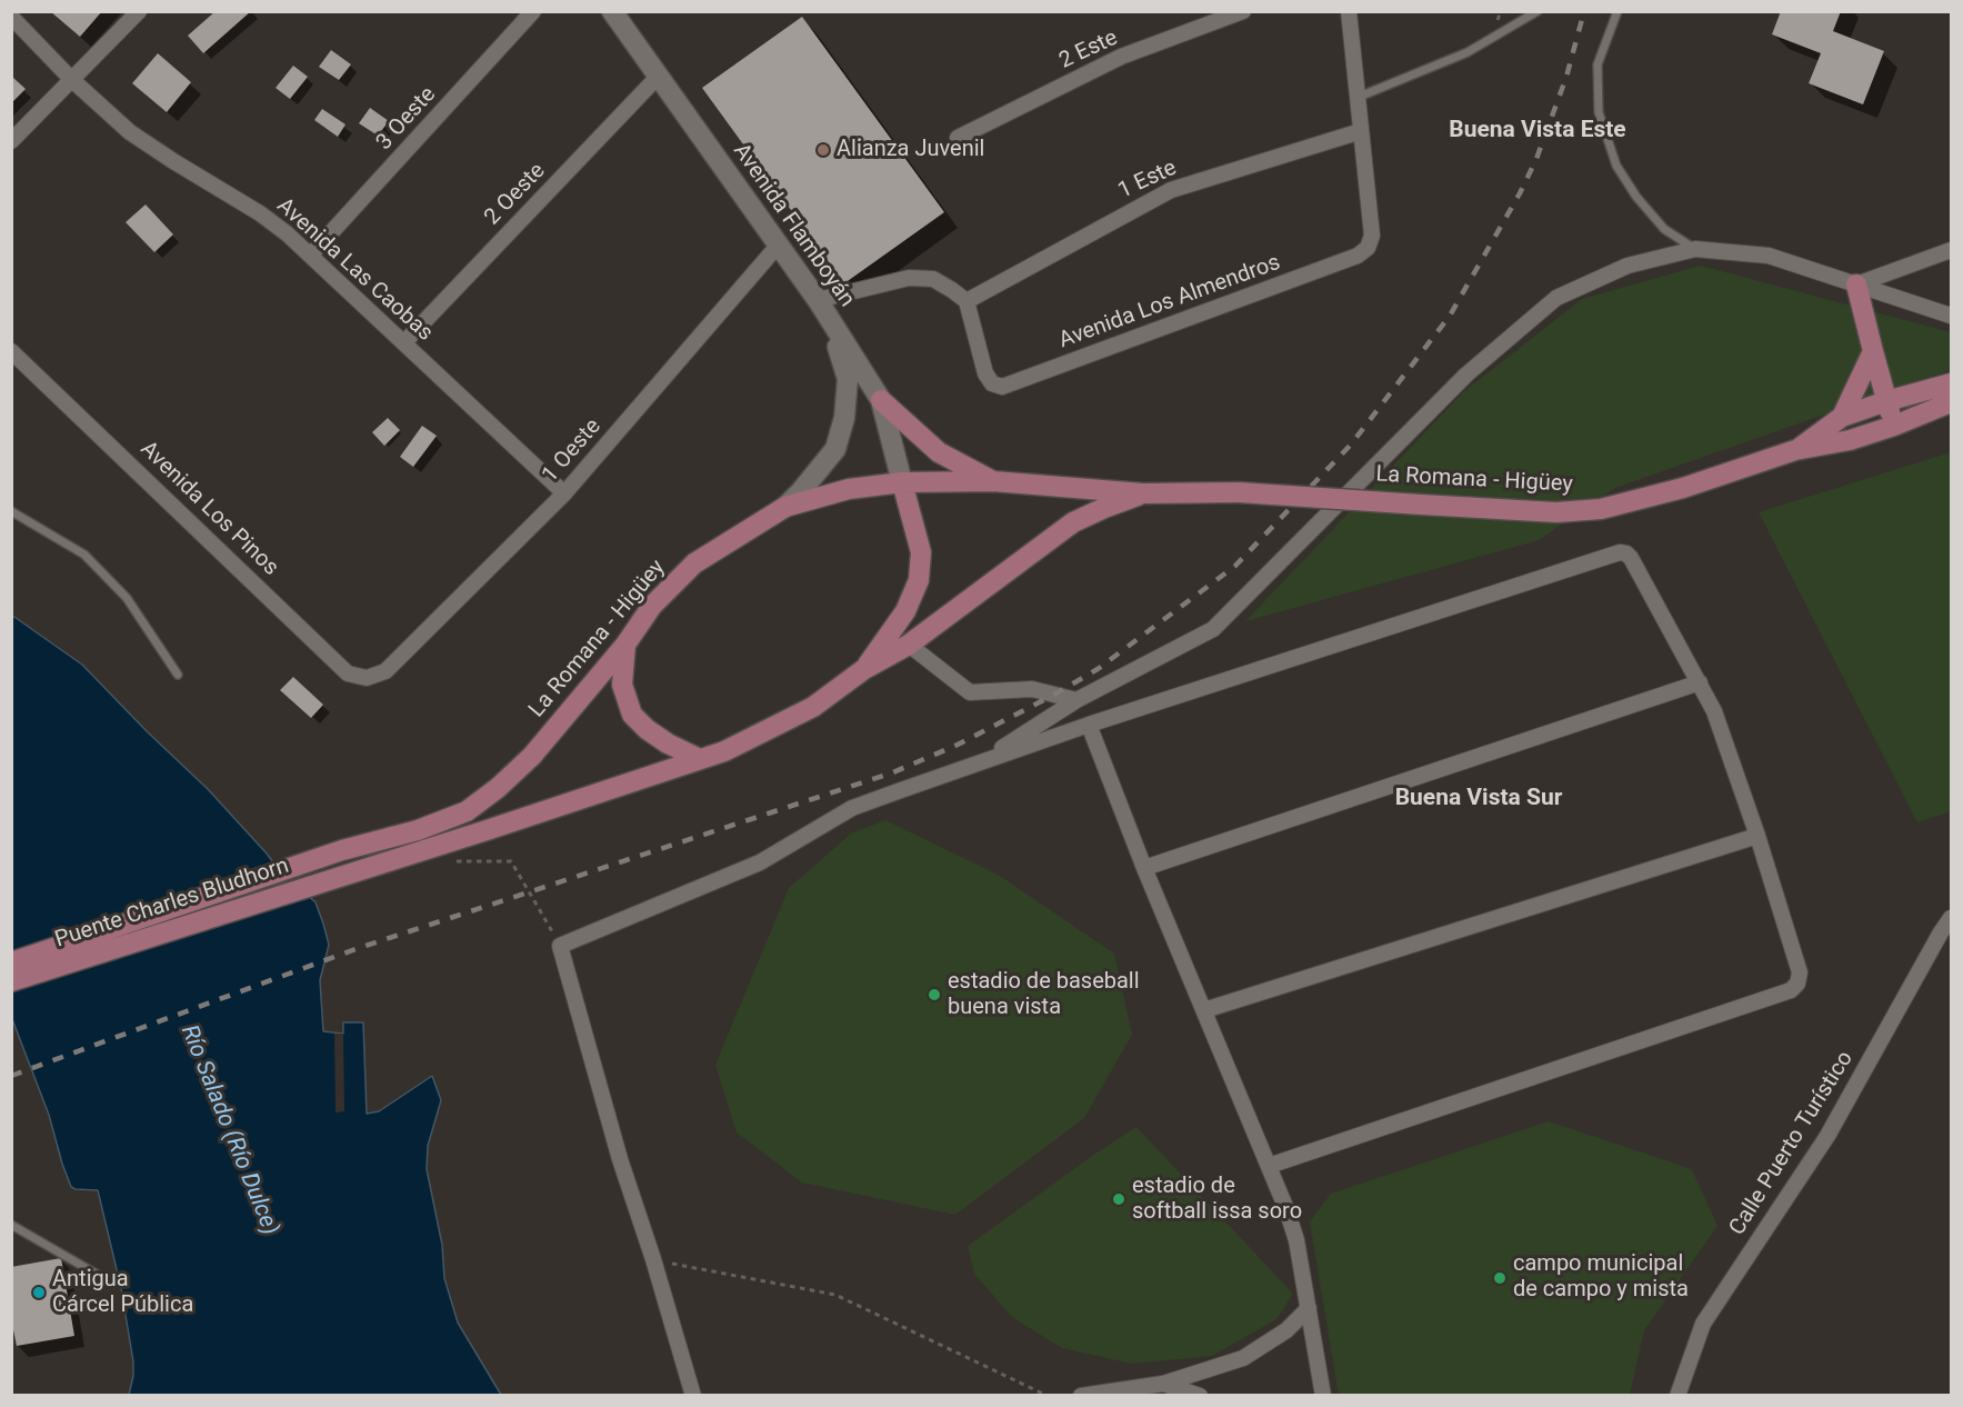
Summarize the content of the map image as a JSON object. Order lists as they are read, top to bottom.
{
  "streets": {
    "main road": ["La Romana - Higüey", "Puente Charles Bludhorn"],
    "street": [
      "2 Este",
      "3 Oeste",
      "1 Este",
      "2 Oeste",
      "Avenida Flamboyán",
      "Avenida Las Caobas",
      "Avenida Los Almendros",
      "1 Oeste",
      "Avenida Los Pinos",
      "Calle Puerto Turístico"
    ]
  },
  "crossings": [
    ["3 Oeste", "Avenida Las Caobas"],
    ["1 Este", "Avenida Los Almendros"],
    ["2 Oeste", "Avenida Flamboyán"],
    ["2 Oeste", "Avenida Las Caobas"],
    ["Avenida Flamboyán", "1 Oeste"],
    ["Avenida Flamboyán", "La Romana - Higüey"],
    ["Avenida Las Caobas", "1 Oeste"],
    ["1 Oeste", "Avenida Los Pinos"],
    ["La Romana - Higüey", "Puente Charles Bludhorn"]
  ],
  "districts": ["Buena Vista Este", "Buena Vista Sur"],
  "water": ["Río Salado (Río Dulce)"],
  "places": [
    "Alianza Juvenil",
    "estadio de baseball buena vista",
    "estadio de softball issa soro",
    "campo municipal de campo y mista",
    "Antigua Cárcel Pública"
  ]
}
